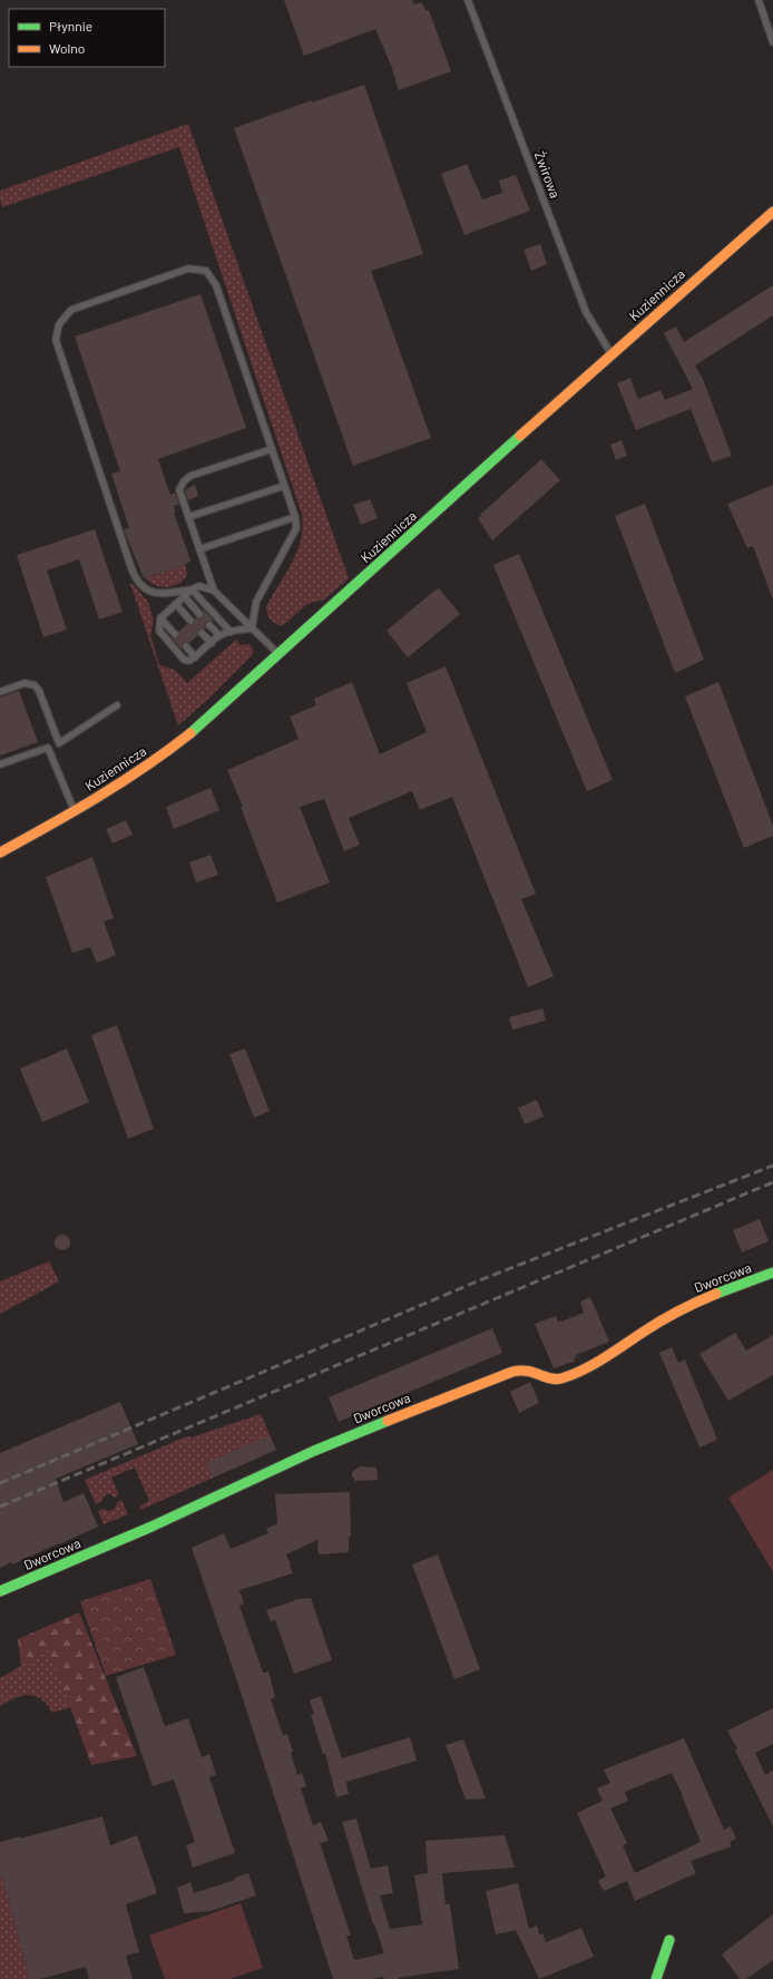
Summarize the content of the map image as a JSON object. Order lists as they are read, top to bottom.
{
  "streets": {
    "main road": ["Kuziennicza", "Dworcowa"],
    "lane": ["Żwirowa"]
  },
  "crossings": [
    ["Żwirowa", "Kuziennicza"]
  ],
  "legend": ["Płynnie", "Wolno"]
}
